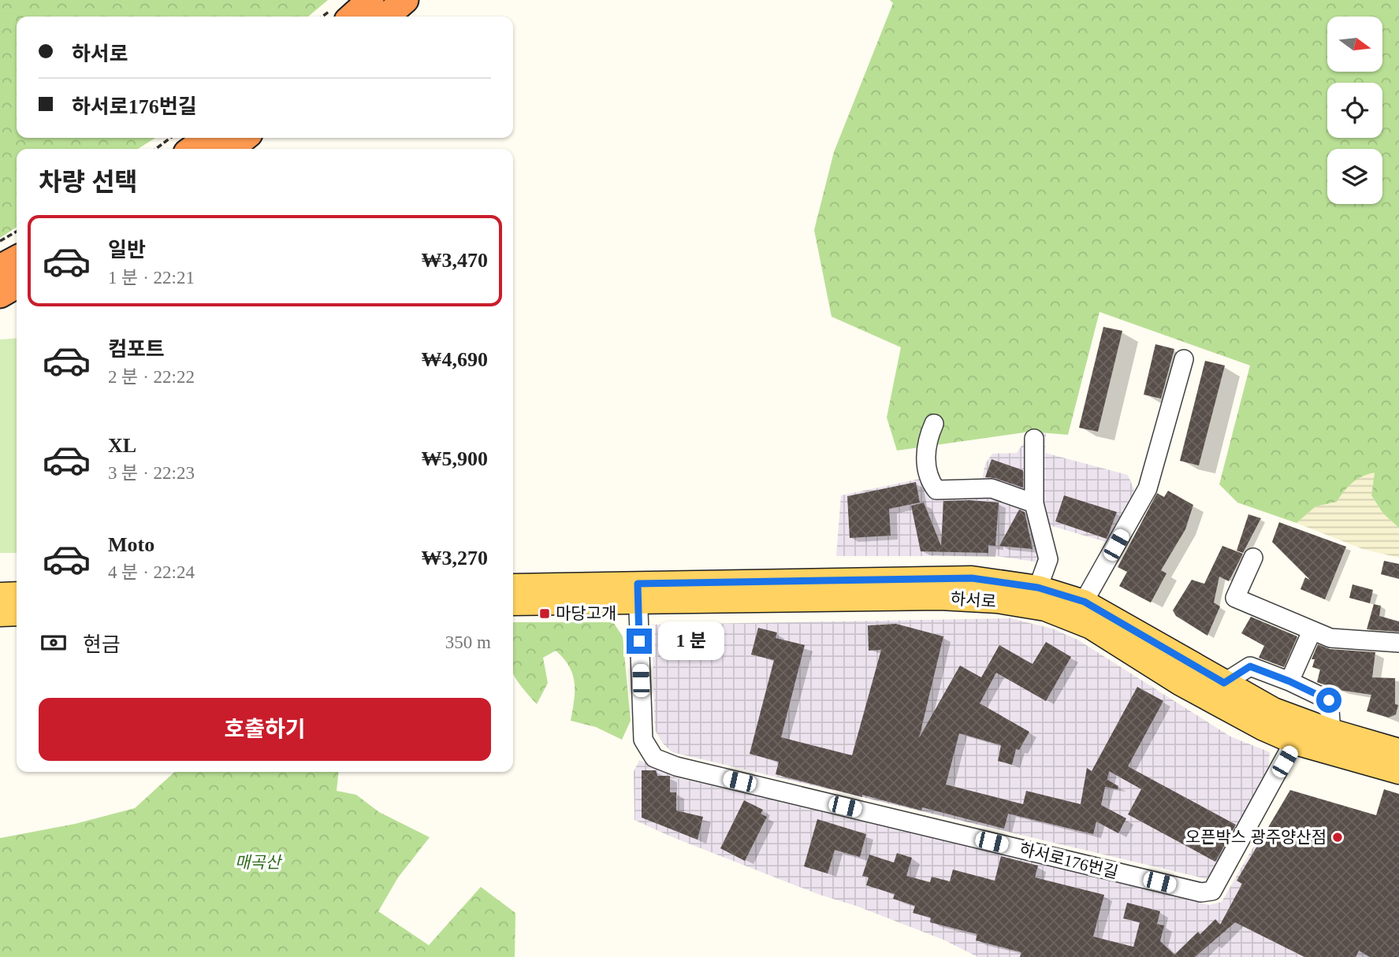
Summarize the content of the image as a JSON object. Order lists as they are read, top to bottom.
{
  "streets": {
    "main road": ["하서로"],
    "street": ["하서로176번길"]
  },
  "crossings": [
    ["하서로", "하서로176번길"]
  ],
  "parks": ["매곡산"],
  "places": {
    "transit": ["마당고개"],
    "other": ["오픈박스 광주양산점"]
  },
  "north": "right",
  "page": {
    "banner": ["하서로", "하서로176번길"],
    "heading": "차량 선택",
    "list": [
      {
        "name": "일반",
        "note": "1 분 · 22:21",
        "value": "₩3,470"
      },
      {
        "name": "컴포트",
        "note": "2 분 · 22:22",
        "value": "₩4,690"
      },
      {
        "name": "XL",
        "note": "3 분 · 22:23",
        "value": "₩5,900"
      },
      {
        "name": "Moto",
        "note": "4 분 · 22:24",
        "value": "₩3,270"
      }
    ],
    "pay": ["현금", "350 m"],
    "bubble": "1 분",
    "buttons": "호출하기"
  }
}
